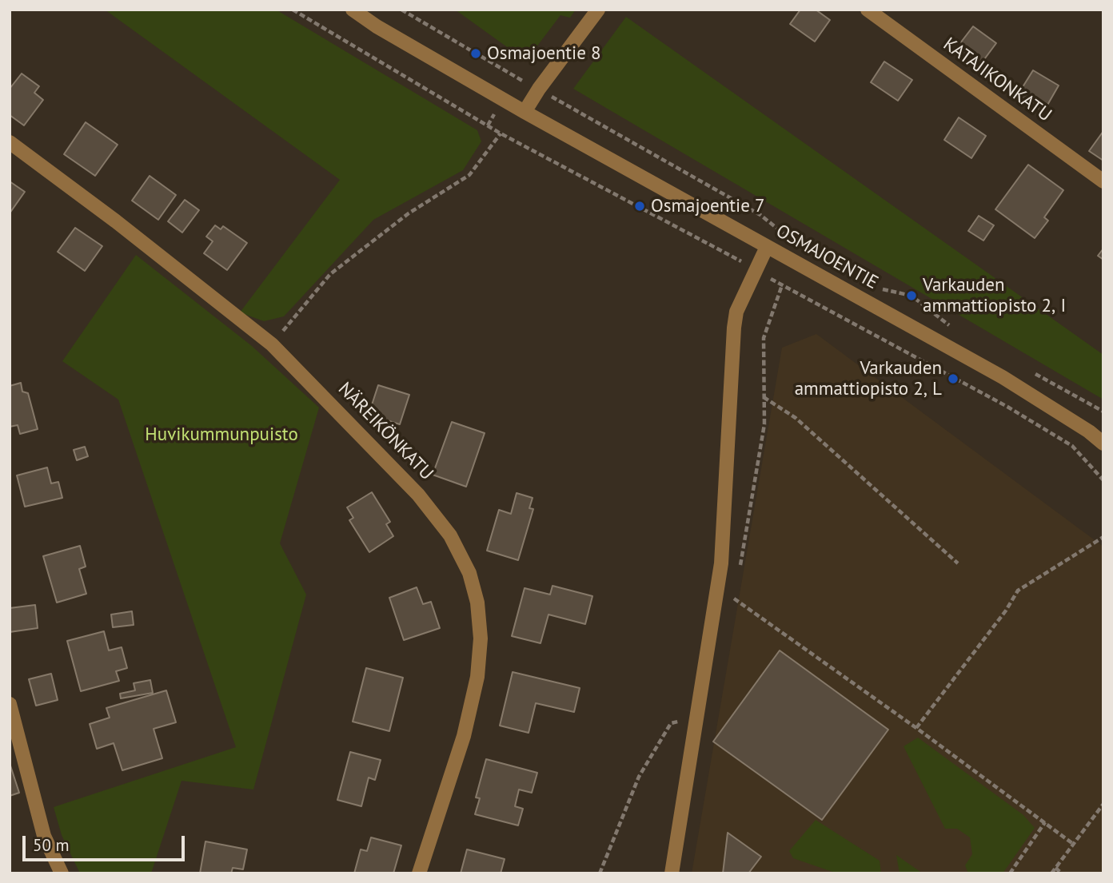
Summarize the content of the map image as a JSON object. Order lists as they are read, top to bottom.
{
  "streets": {
    "street": ["KATAJIKONKATU", "OSMAJOENTIE", "NÄREIKÖNKATU"]
  },
  "parks": ["Huvikummunpuisto"],
  "places": [
    "Osmajoentie 8",
    "Osmajoentie 7",
    "Varkauden ammattiopisto 2, I",
    "Varkauden ammattiopisto 2, L"
  ],
  "scale_bar": "50 m"
}
